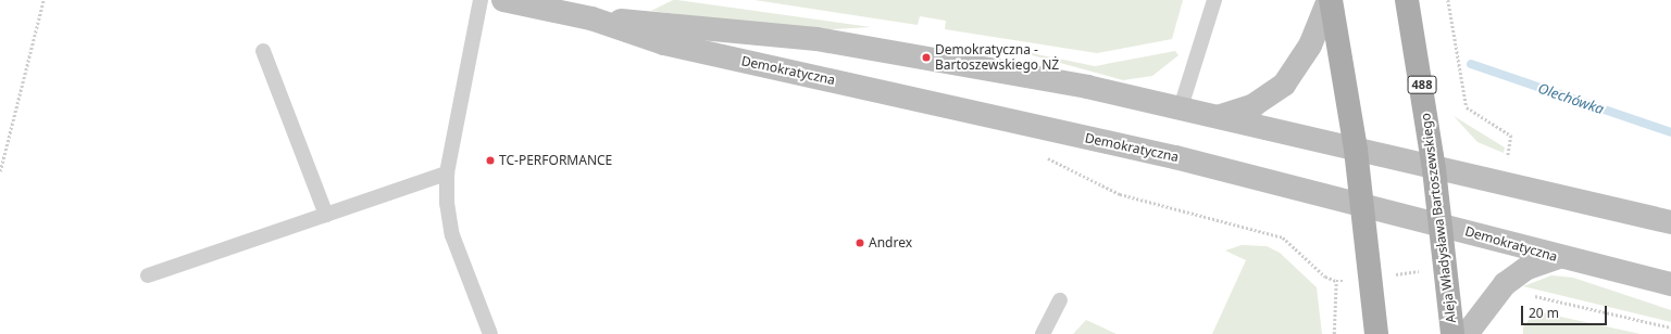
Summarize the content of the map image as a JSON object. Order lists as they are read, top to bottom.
{
  "streets": {
    "main road": ["488", "Aleja Władysława Bartoszewskiego"],
    "street": ["Demokratyczna"]
  },
  "crossings": [
    ["Demokratyczna", "Aleja Władysława Bartoszewskiego"]
  ],
  "water": ["Olechówka"],
  "places": ["Demokratyczna - Bartoszewskiego NŻ", "TC-PERFORMANCE", "Andrex"],
  "scale_bar": "20 m"
}
